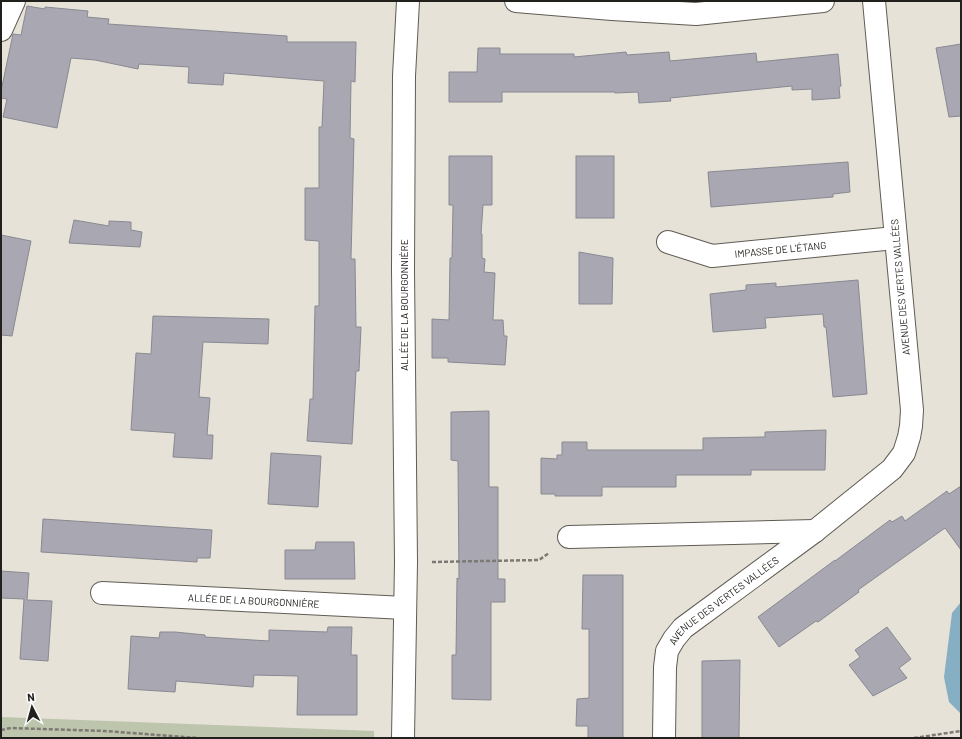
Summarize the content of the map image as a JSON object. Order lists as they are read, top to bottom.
{
  "streets": {
    "street": ["IMPASSE DE L'ÉTANG", "AVENUE DES VERTES VALLÉES", "ALLÉE DE LA BOURGONNIÈRE"]
  },
  "crossings": [
    ["IMPASSE DE L'ÉTANG", "AVENUE DES VERTES VALLÉES"]
  ],
  "north": "top"
}
